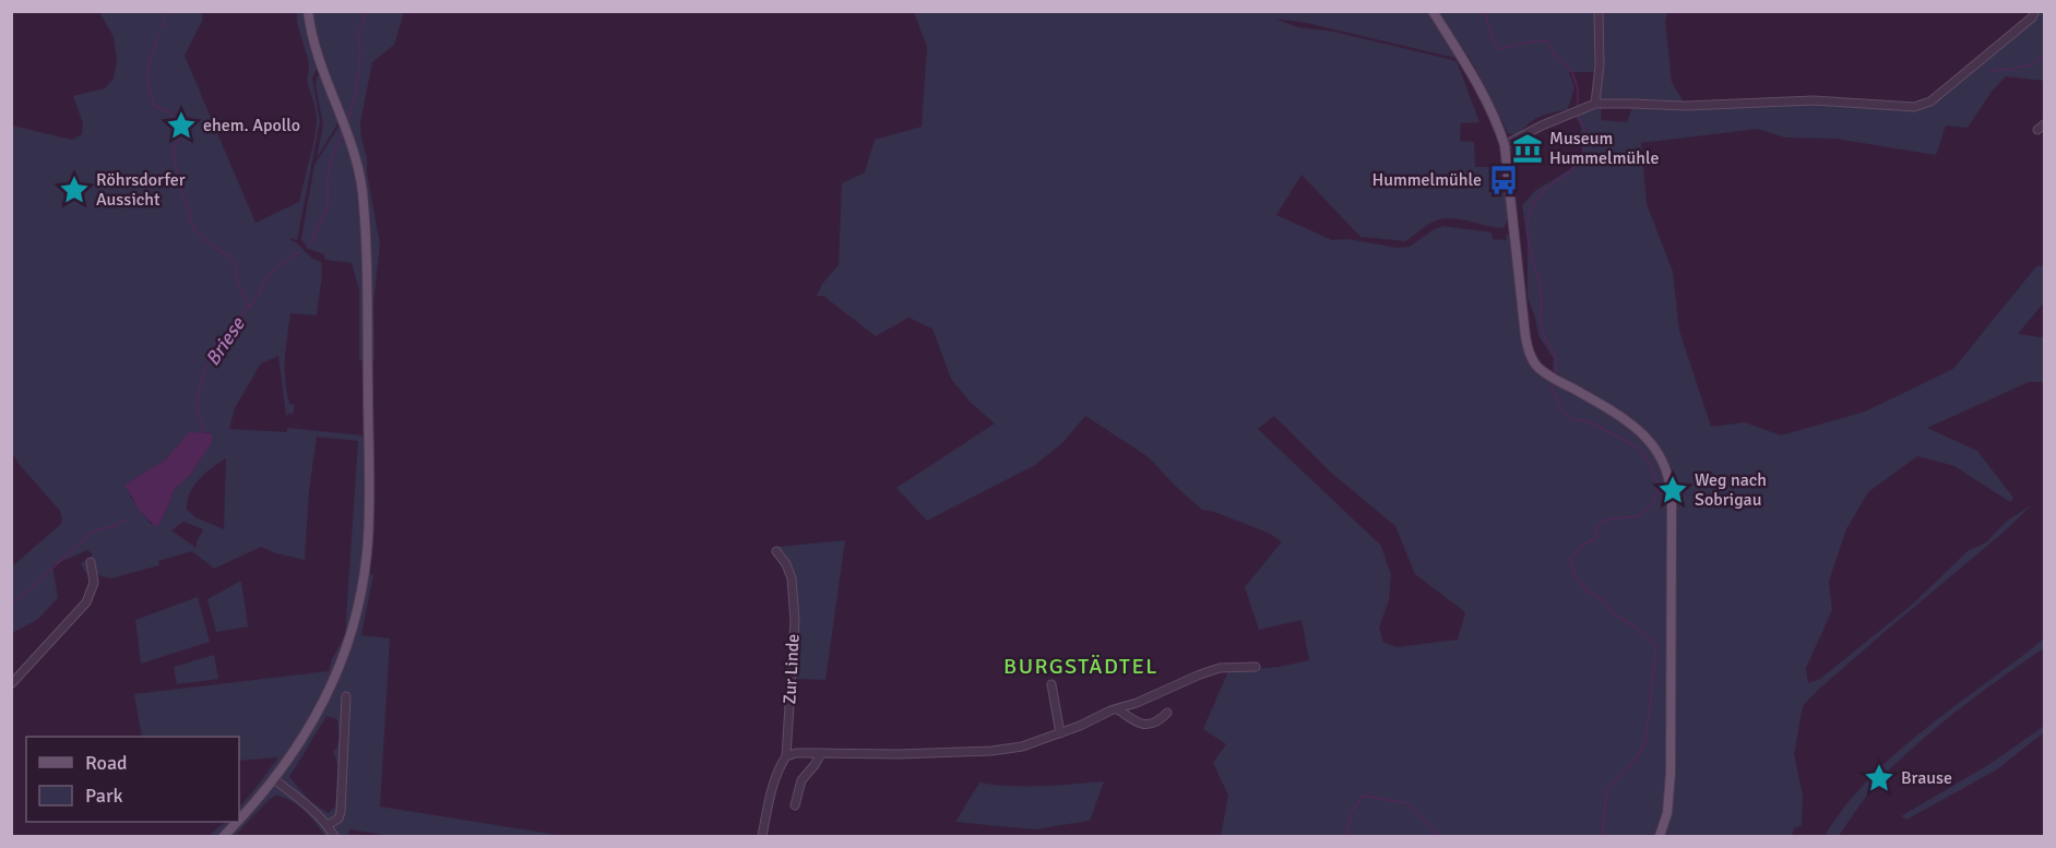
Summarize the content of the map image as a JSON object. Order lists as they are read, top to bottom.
{
  "streets": {
    "street": ["Zur Linde"]
  },
  "districts": ["BURGSTÄDTEL"],
  "water": ["Briese"],
  "places": {
    "place": [
      "ehem. Apollo",
      "Röhrsdorfer Aussicht",
      "Weg nach Sobrigau",
      "Brause"
    ],
    "museum": ["Museum Hummelmühle"],
    "bus stop": ["Hummelmühle"]
  },
  "legend": ["Road", "Park"]
}
